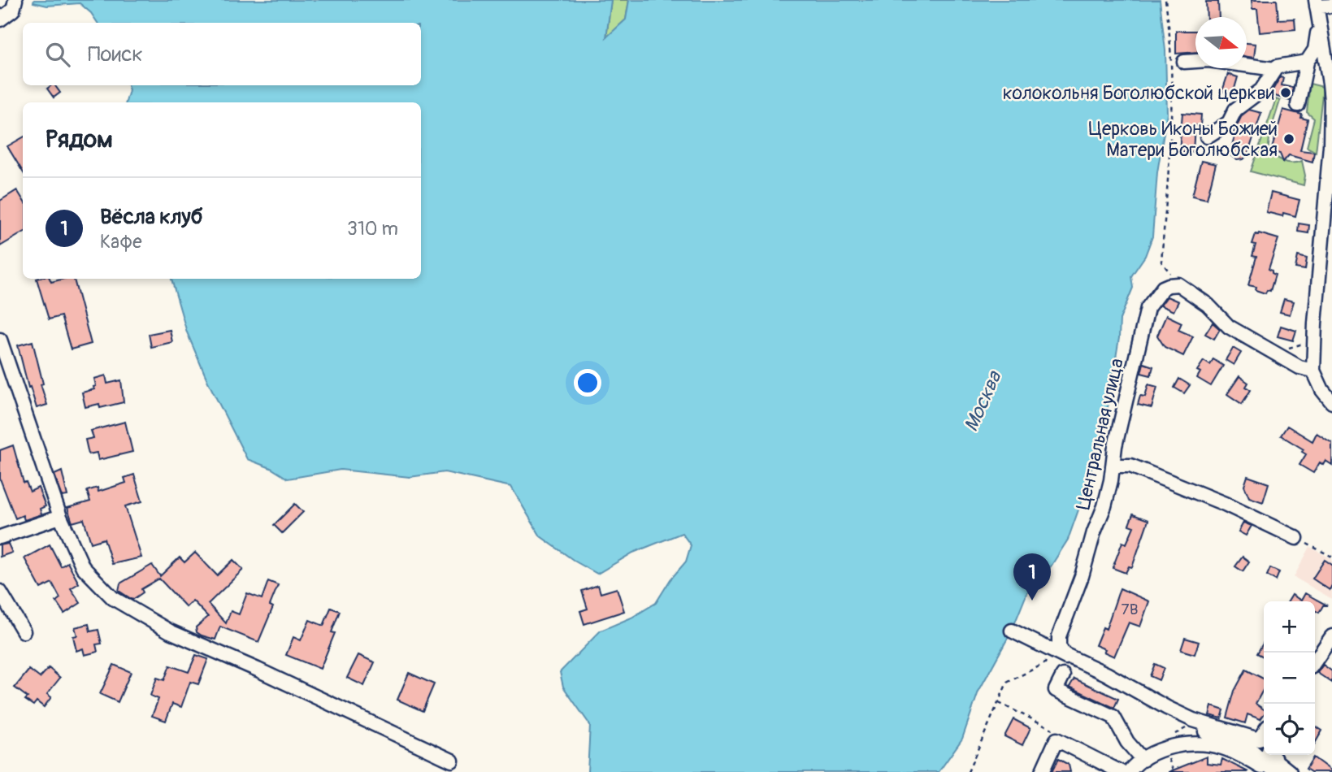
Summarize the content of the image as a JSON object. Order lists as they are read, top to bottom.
{
  "streets": {
    "street": ["Центральная улица"]
  },
  "water": ["Москва"],
  "places": ["колокольня Боголюбской церкви", "Церковь Иконы Божией Матери Боголюбская"],
  "house_numbers": ["7В"],
  "north": "right",
  "page": {
    "search": "Поиск",
    "heading": "Рядом",
    "list": [
      {
        "mark": "1",
        "name": "Вёсла клуб",
        "note": "Кафе",
        "value": "310 m"
      }
    ],
    "pins": "1",
    "map_buttons": ["+", "−"]
  }
}
